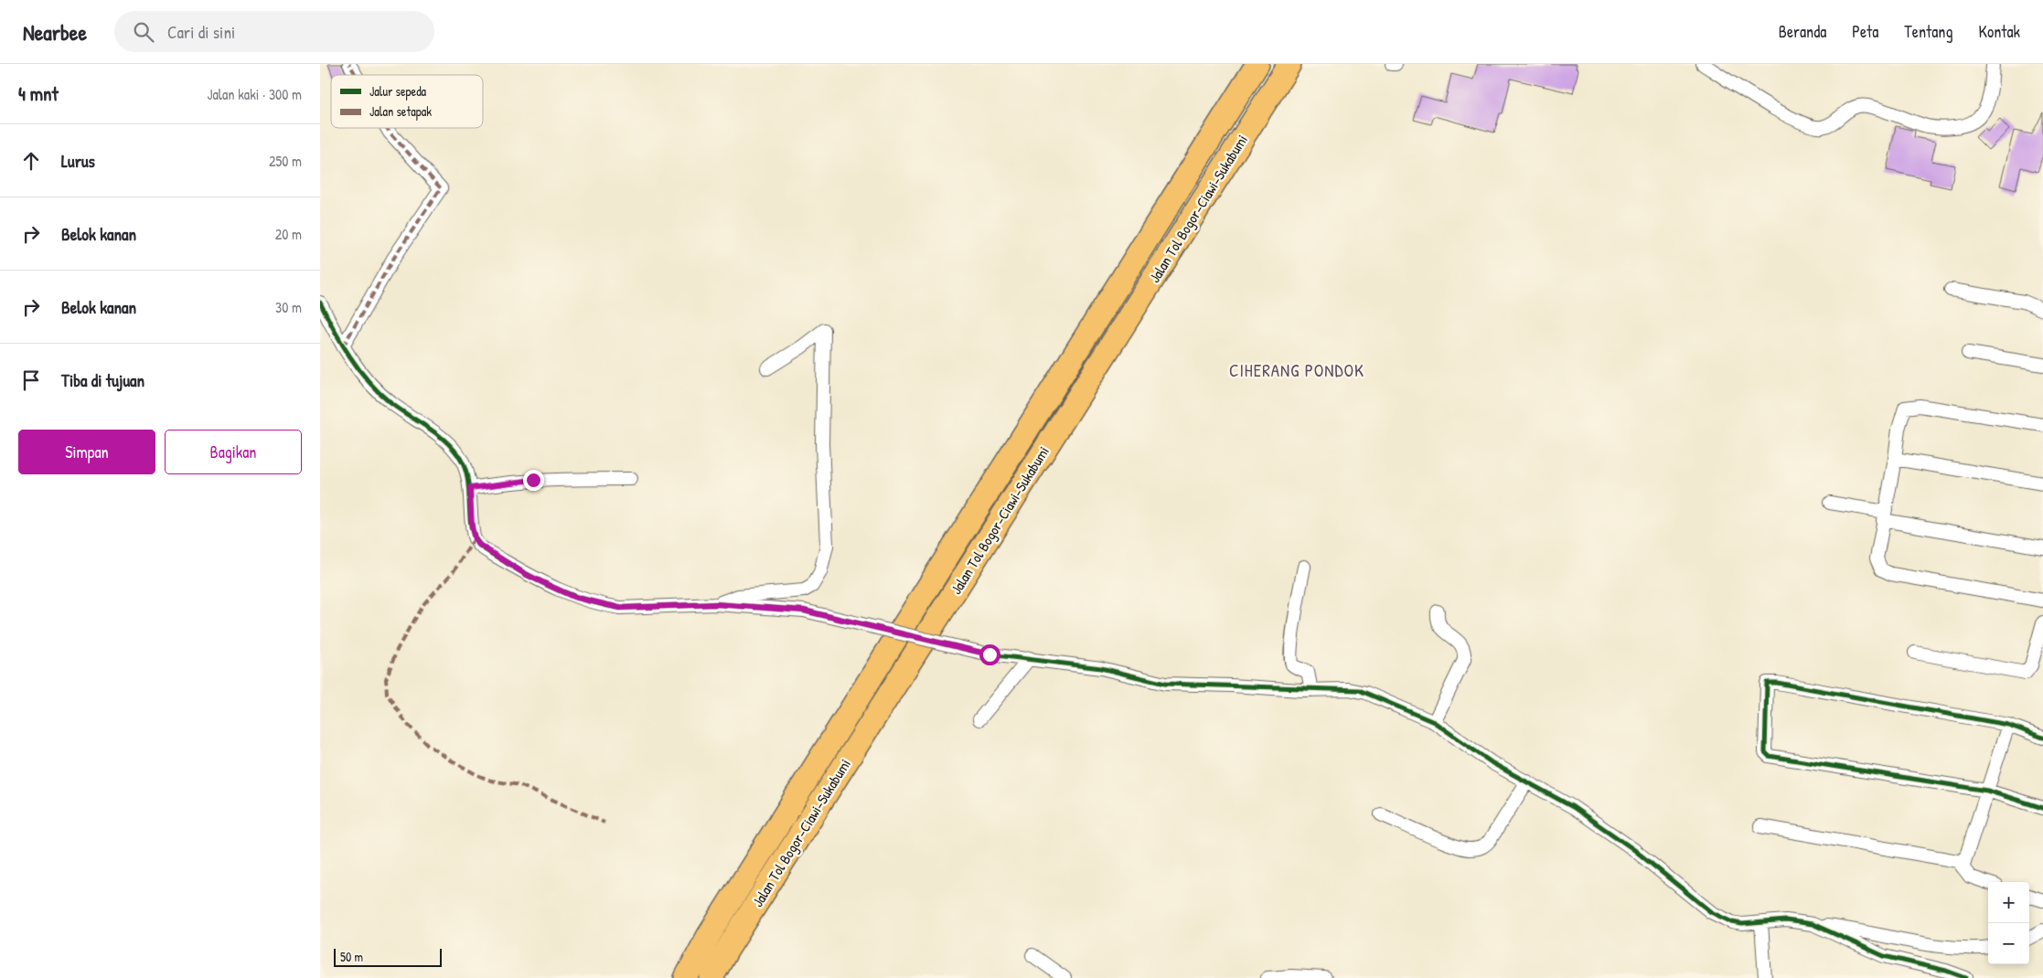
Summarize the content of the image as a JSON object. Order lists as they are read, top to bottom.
{
  "streets": {
    "highway": ["Jalan Tol Bogor–Ciawi–Sukabumi"]
  },
  "districts": ["CIHERANG PONDOK"],
  "legend": ["Jalur sepeda", "Jalan setapak"],
  "scale_bar": "50 m",
  "page": {
    "header": "Nearbee",
    "search": "Cari di sini",
    "nav": [
      "Beranda",
      "Peta",
      "Tentang",
      "Kontak"
    ],
    "heading": ["4 mnt", "Jalan kaki · 300 m"],
    "list": [
      ["Lurus", "250 m"],
      ["Belok kanan", "20 m"],
      ["Belok kanan", "30 m"],
      "Tiba di tujuan"
    ],
    "buttons": ["Simpan", "Bagikan"],
    "map_buttons": ["+", "−"],
    "scale": "50 m"
  }
}
